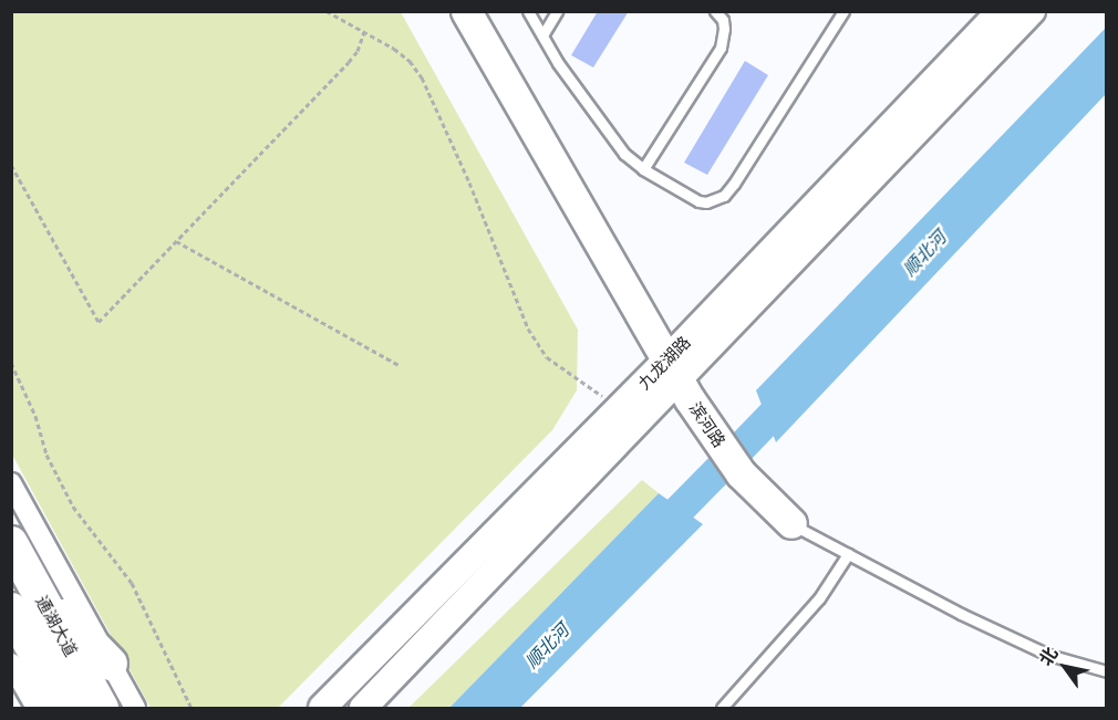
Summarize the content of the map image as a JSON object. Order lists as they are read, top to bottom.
{
  "streets": {
    "main road": ["滨河路", "通湖大道"],
    "street": ["九龙湖路"]
  },
  "crossings": [
    ["九龙湖路", "滨河路"]
  ],
  "water": ["顺北河"],
  "north": "top left"
}
